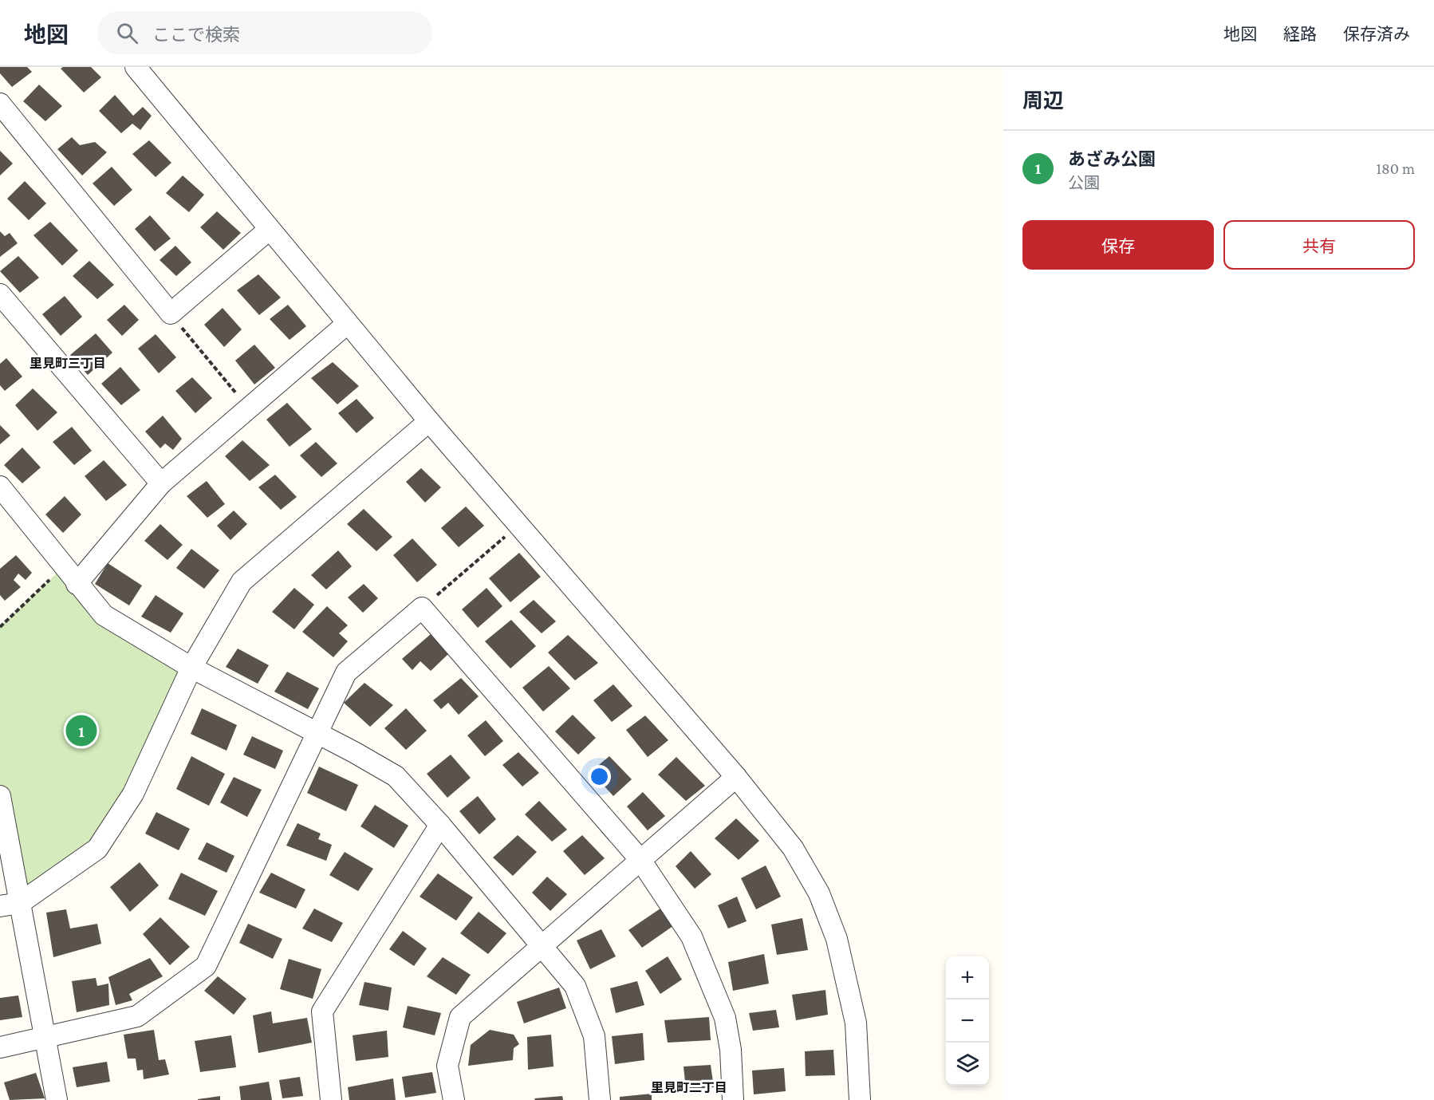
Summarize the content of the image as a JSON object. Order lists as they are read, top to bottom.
{
  "districts": ["里見町三丁目", "里見町二丁目"],
  "page": {
    "header": "地図",
    "search": "ここで検索",
    "nav": ["地図", "経路", "保存済み"],
    "heading": "周辺",
    "list": [
      {
        "mark": "1",
        "name": "あざみ公園",
        "note": "公園",
        "value": "180 m"
      }
    ],
    "buttons": ["保存", "共有"],
    "pins": "1",
    "map_buttons": ["+", "−"]
  }
}
